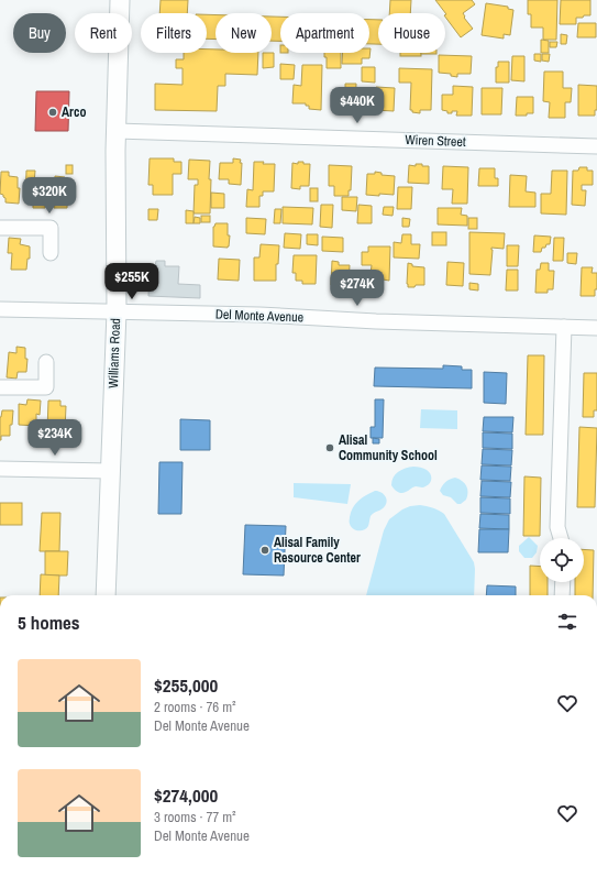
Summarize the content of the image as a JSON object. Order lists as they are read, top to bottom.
{
  "streets": {
    "main road": ["Williams Road"],
    "street": ["Wiren Street", "Del Monte Avenue"]
  },
  "crossings": [
    ["Wiren Street", "Williams Road"],
    ["Del Monte Avenue", "Williams Road"]
  ],
  "places": ["Arco", "Alisal Community School", "Alisal Family Resource Center"],
  "page": {
    "chip": [
      "Buy",
      "Rent",
      "Filters",
      "New",
      "Apartment",
      "House"
    ],
    "price": [
      "$440K",
      "$320K",
      "$255K",
      "$274K",
      "$234K"
    ],
    "heading": "5 homes",
    "list": [
      {
        "name": "$255,000",
        "note": "2 rooms · 76 m² · Del Monte Avenue"
      },
      {
        "name": "$274,000",
        "note": "3 rooms · 77 m² · Del Monte Avenue"
      }
    ]
  }
}
